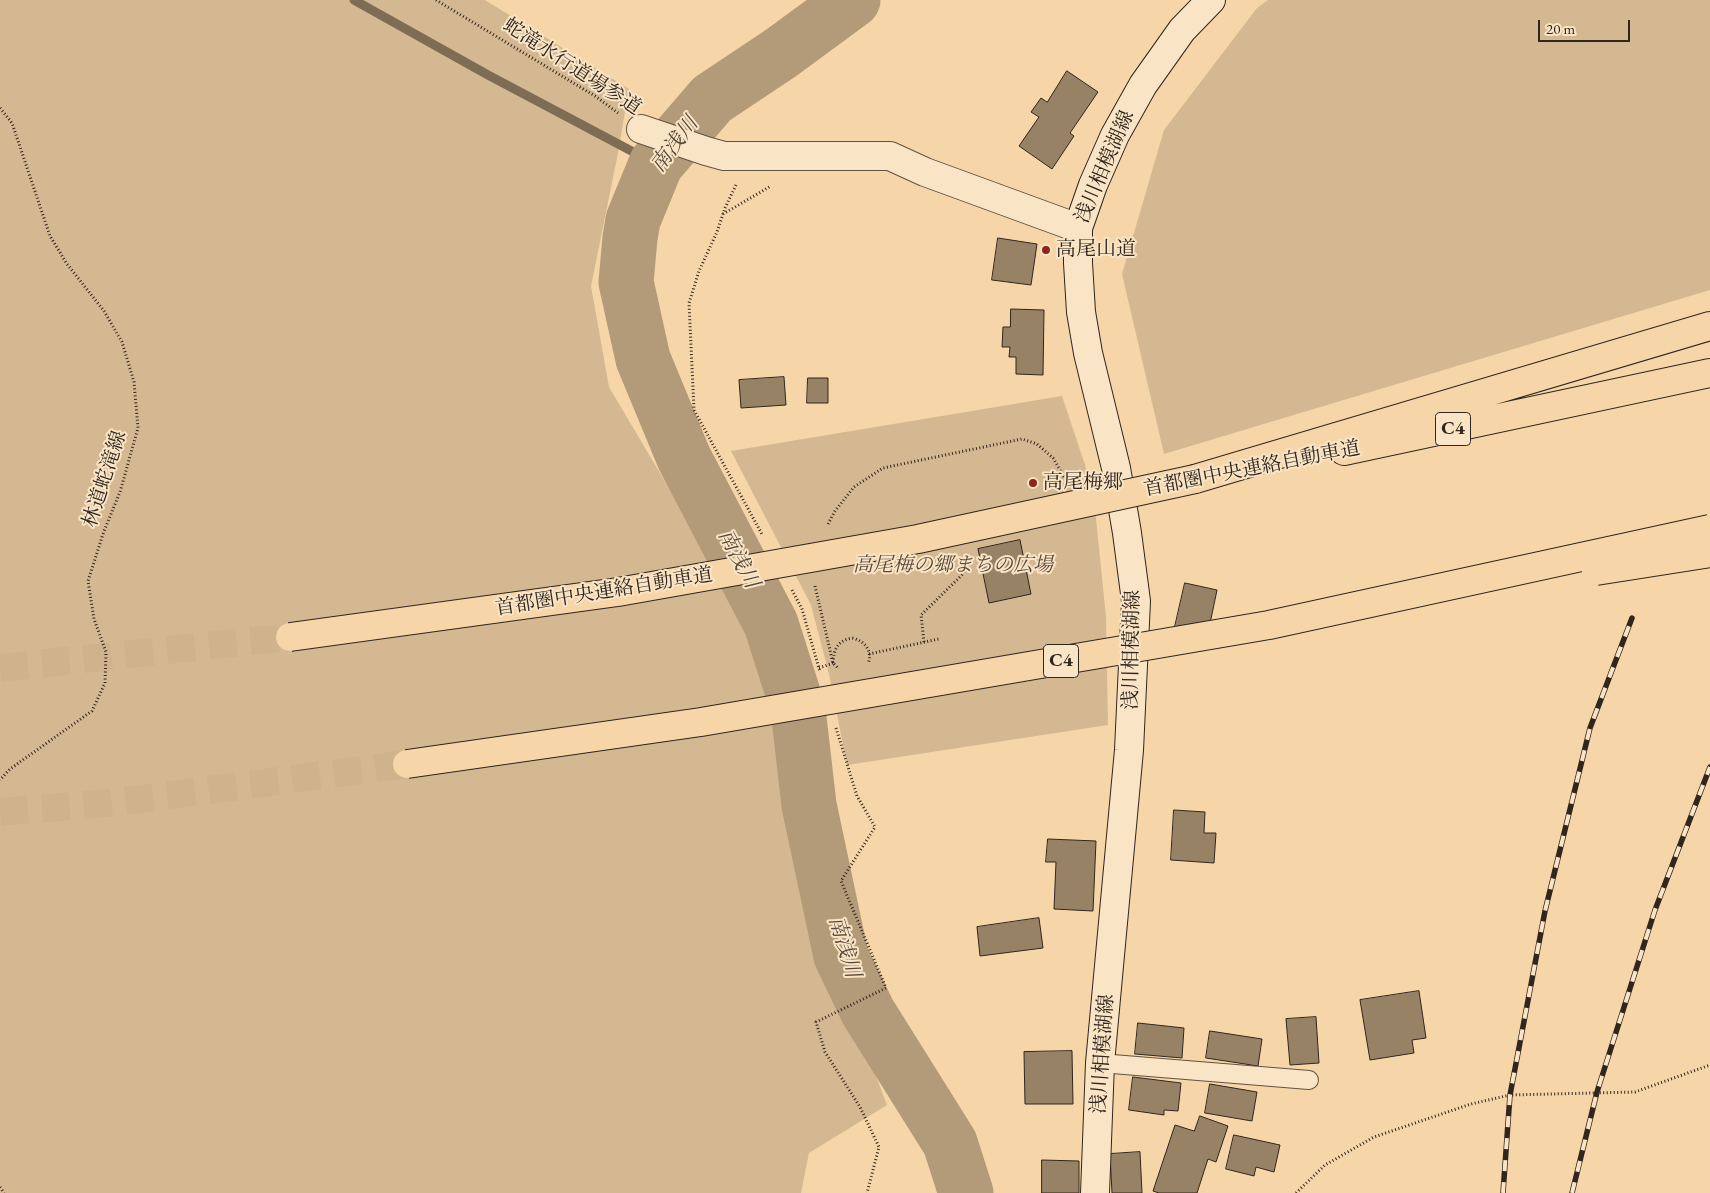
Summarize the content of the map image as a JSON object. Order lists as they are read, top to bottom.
{
  "streets": {
    "highway": ["C4", "首都圏中央連絡自動車道"],
    "main road": ["浅川相模湖線"],
    "path": ["蛇滝水行道場参道", "林道蛇滝線"]
  },
  "water": ["南浅川"],
  "parks": ["高尾梅の郷まちの広場"],
  "places": ["高尾山道", "高尾梅郷"],
  "scale_bar": "20 m"
}
